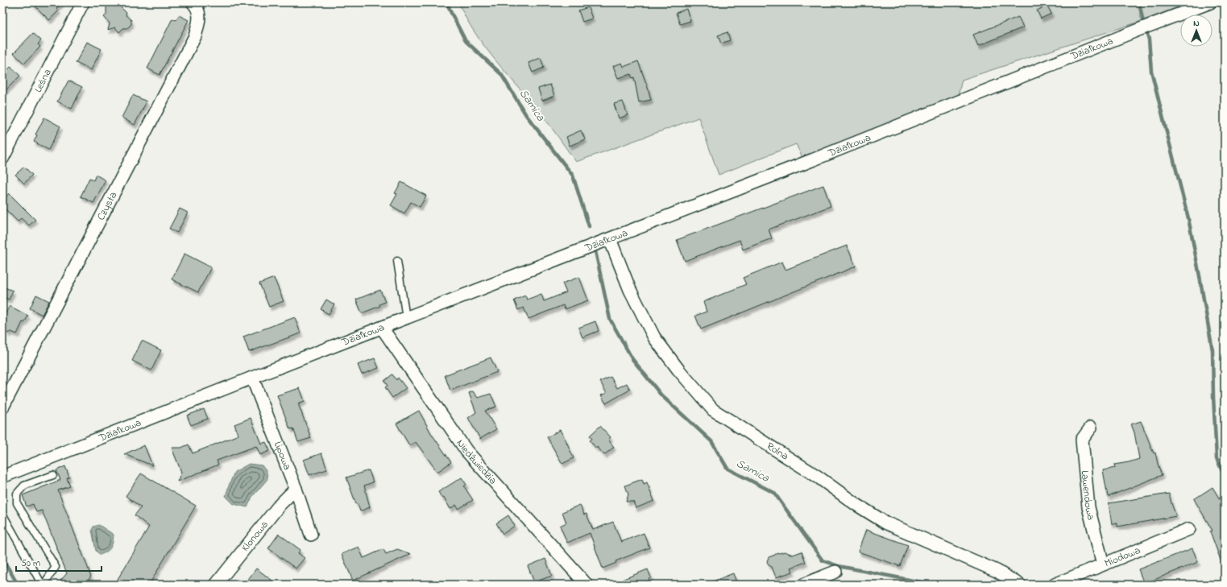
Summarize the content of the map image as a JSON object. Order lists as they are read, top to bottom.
{
  "streets": {
    "street": [
      "Działkowa",
      "Leśna",
      "Czysta",
      "Rolna",
      "Lipowa",
      "Niedźwiedzia",
      "Lawendowa",
      "Klonowa",
      "Miodowa"
    ]
  },
  "crossings": [
    ["Działkowa", "Rolna"],
    ["Działkowa", "Lipowa"],
    ["Działkowa", "Niedźwiedzia"],
    ["Lipowa", "Klonowa"],
    ["Lawendowa", "Miodowa"]
  ],
  "water": ["Samica"],
  "scale_bar": "50 m",
  "north": "top"
}
